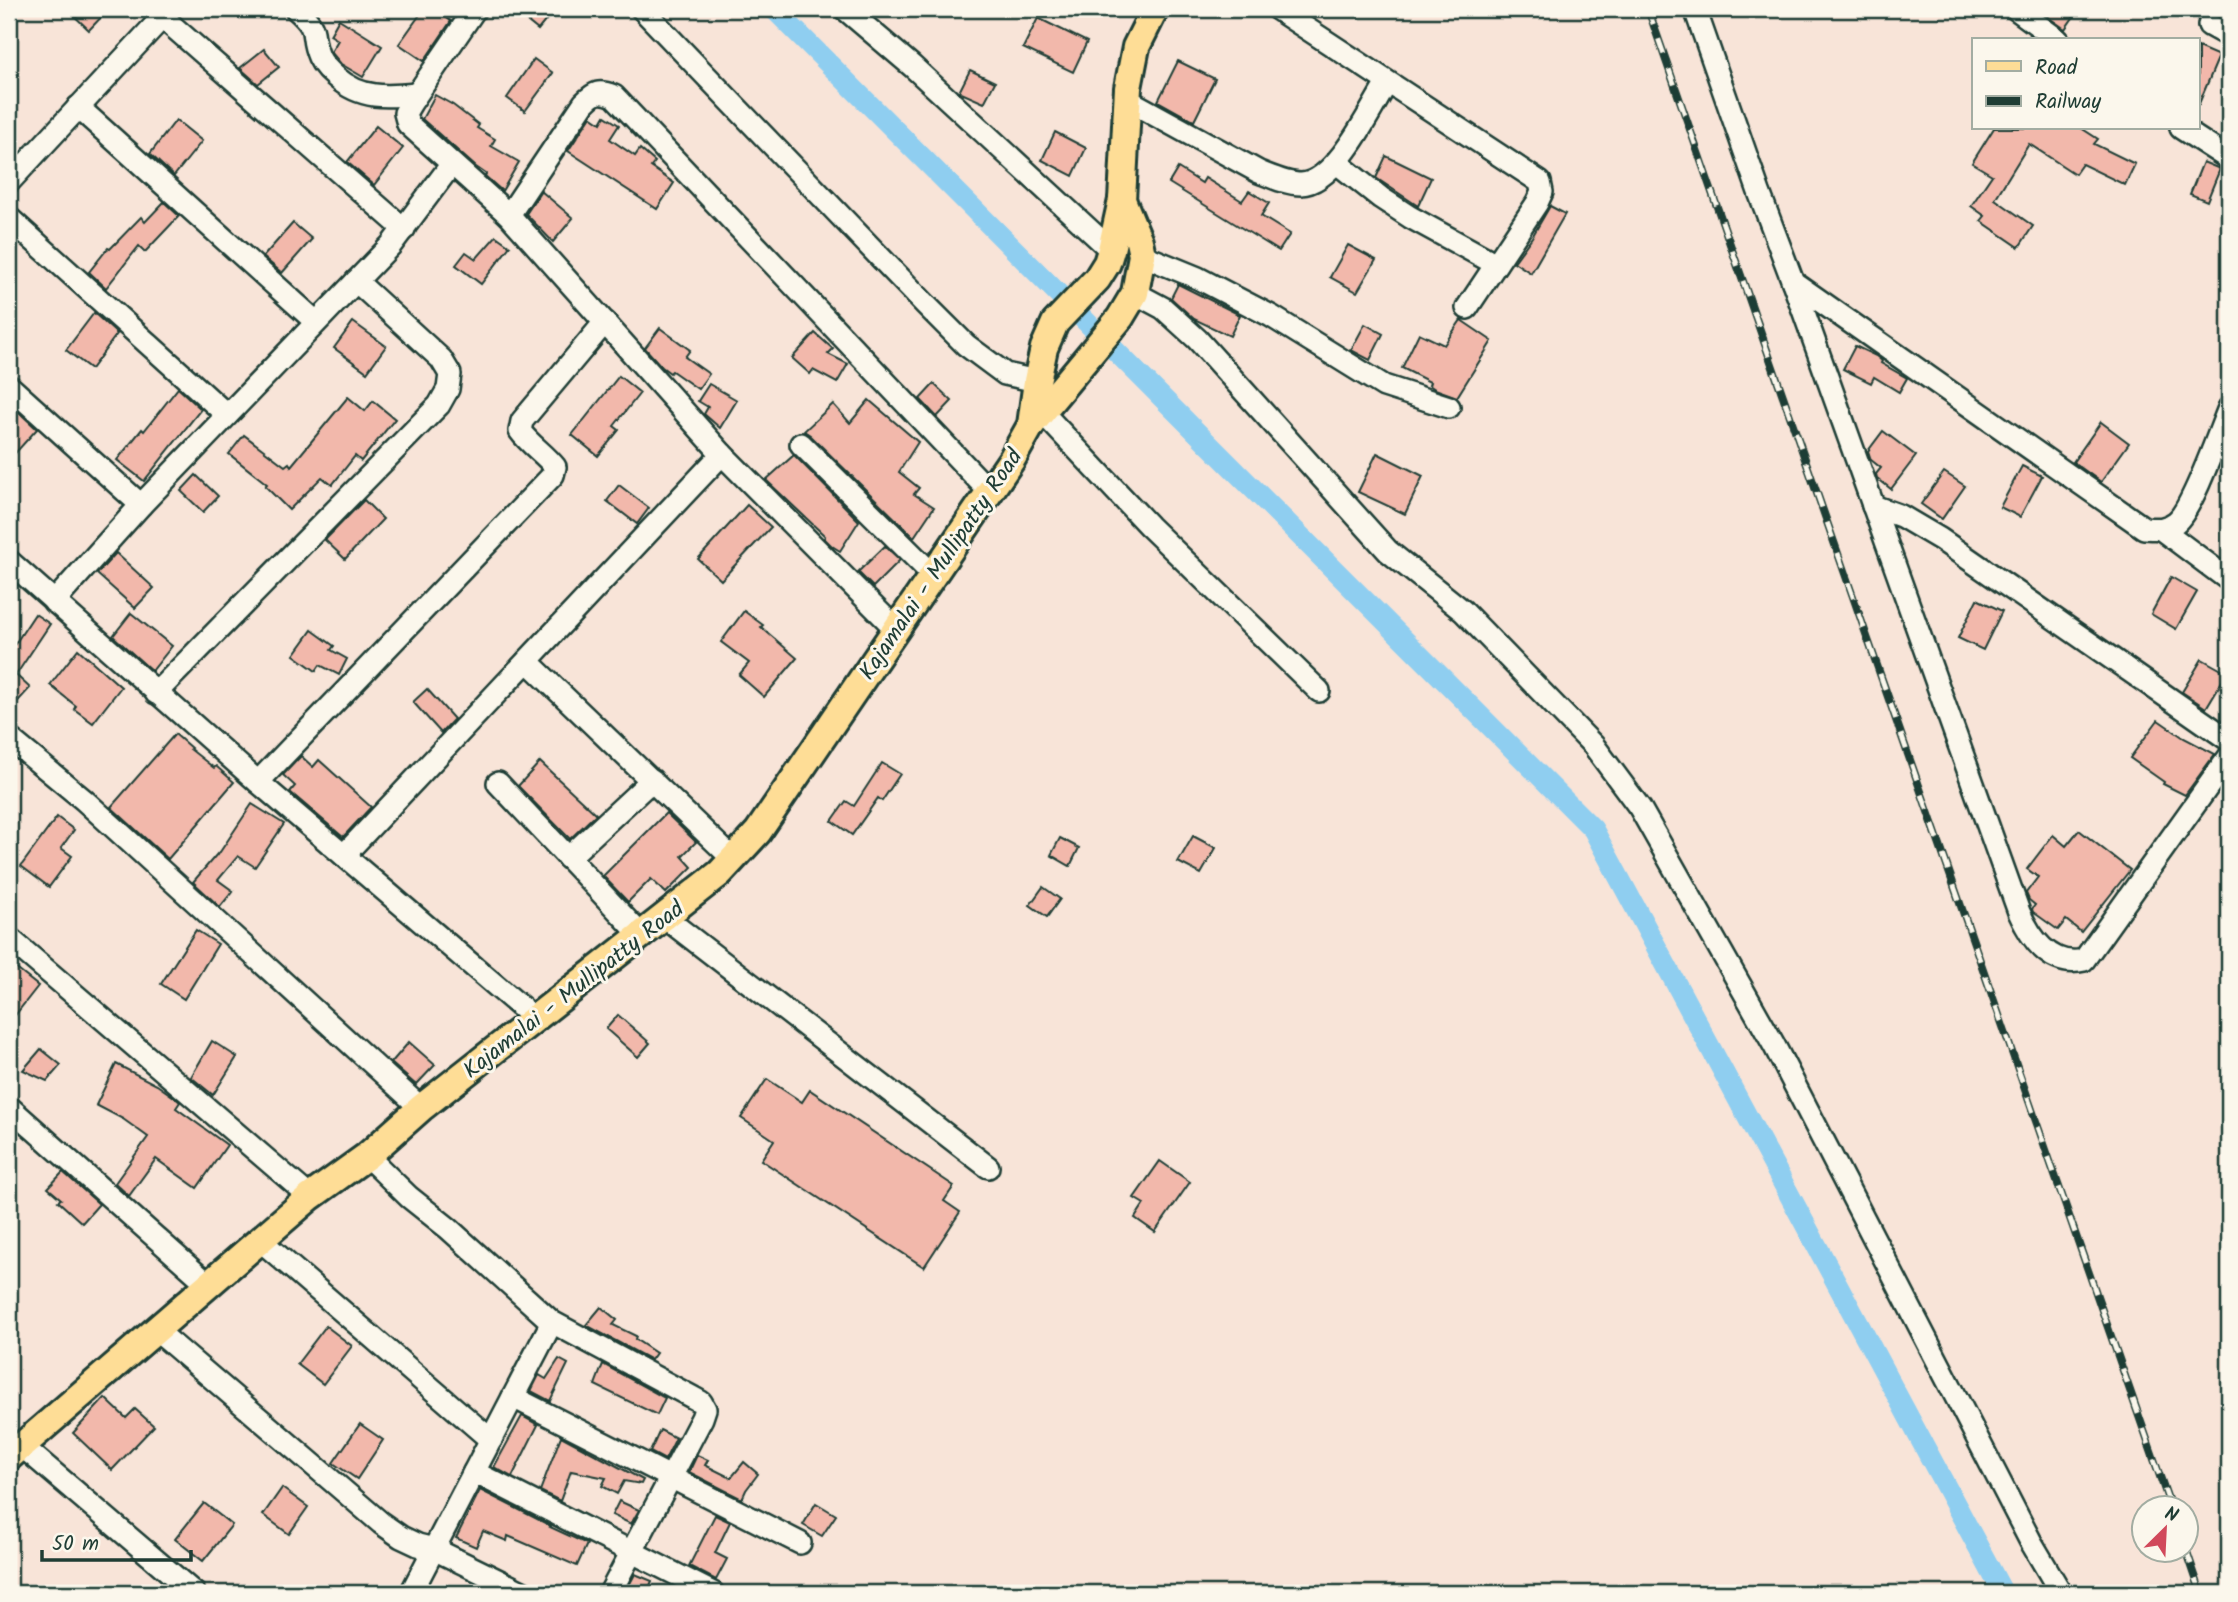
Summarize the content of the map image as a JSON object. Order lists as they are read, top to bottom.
{
  "streets": {
    "main road": ["Kajamalai - Mullipatty Road"]
  },
  "legend": ["Road", "Railway"],
  "scale_bar": "50 m",
  "north": "top right"
}
